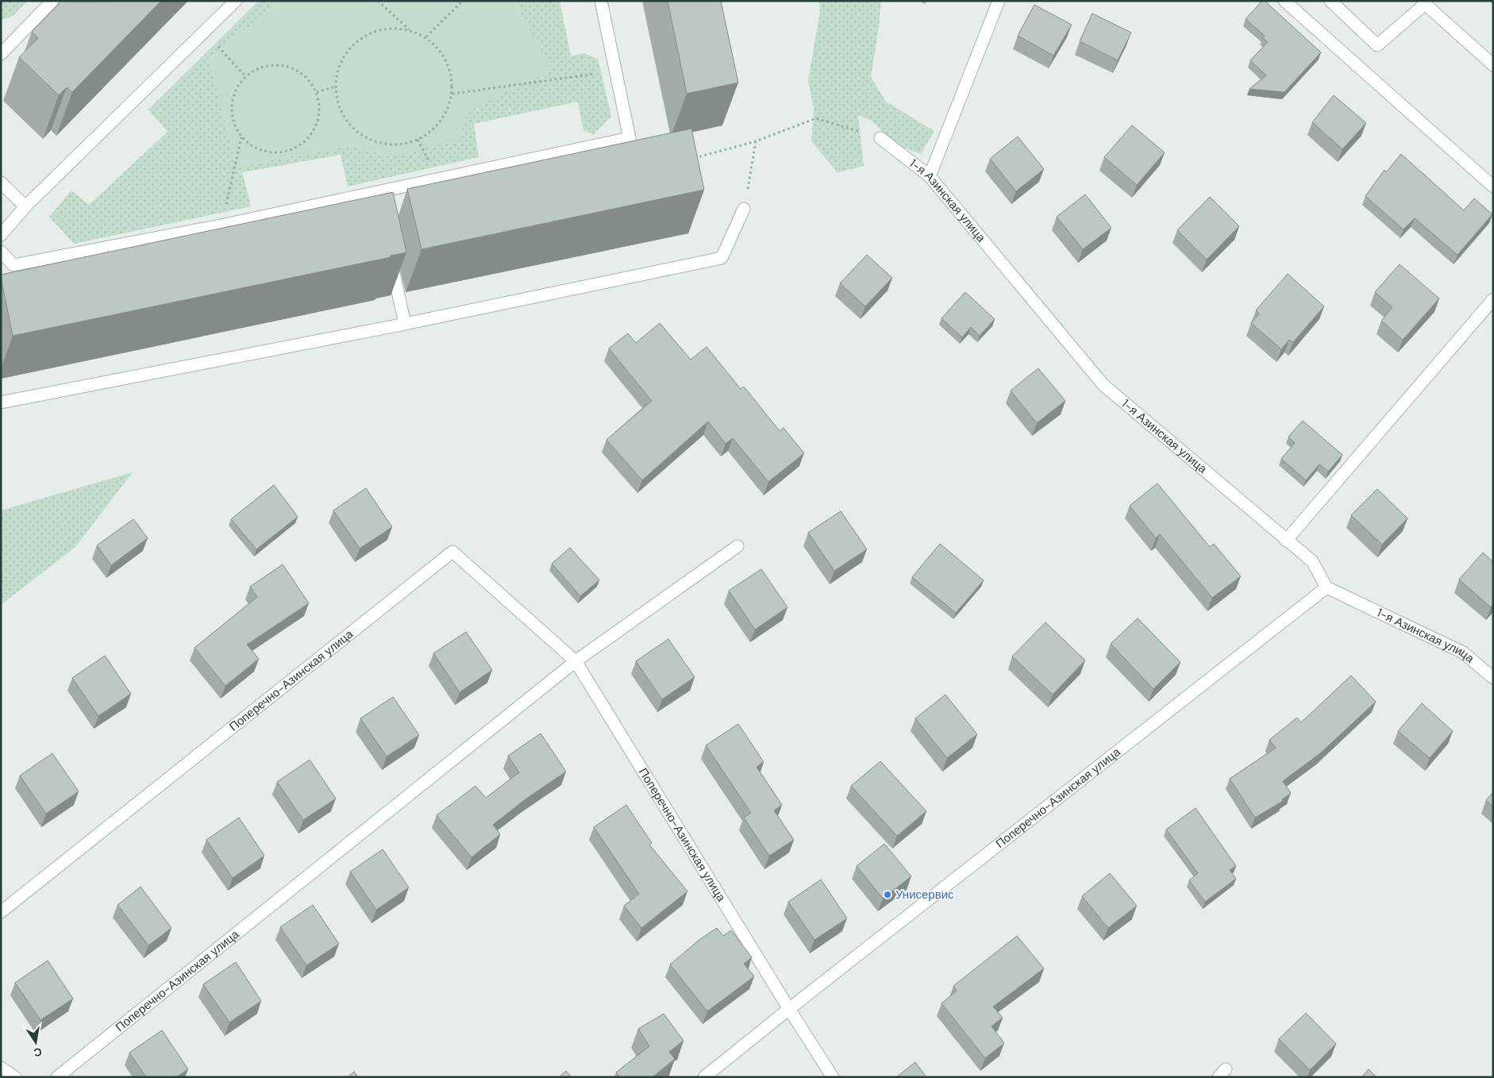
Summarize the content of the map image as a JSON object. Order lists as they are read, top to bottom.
{
  "streets": {
    "street": ["1-я Азинская улица", "Поперечно-Азинская улица"]
  },
  "crossings": [
    ["1-я Азинская улица", "Поперечно-Азинская улица"]
  ],
  "places": ["Унисервис"],
  "north": "bottom"
}
